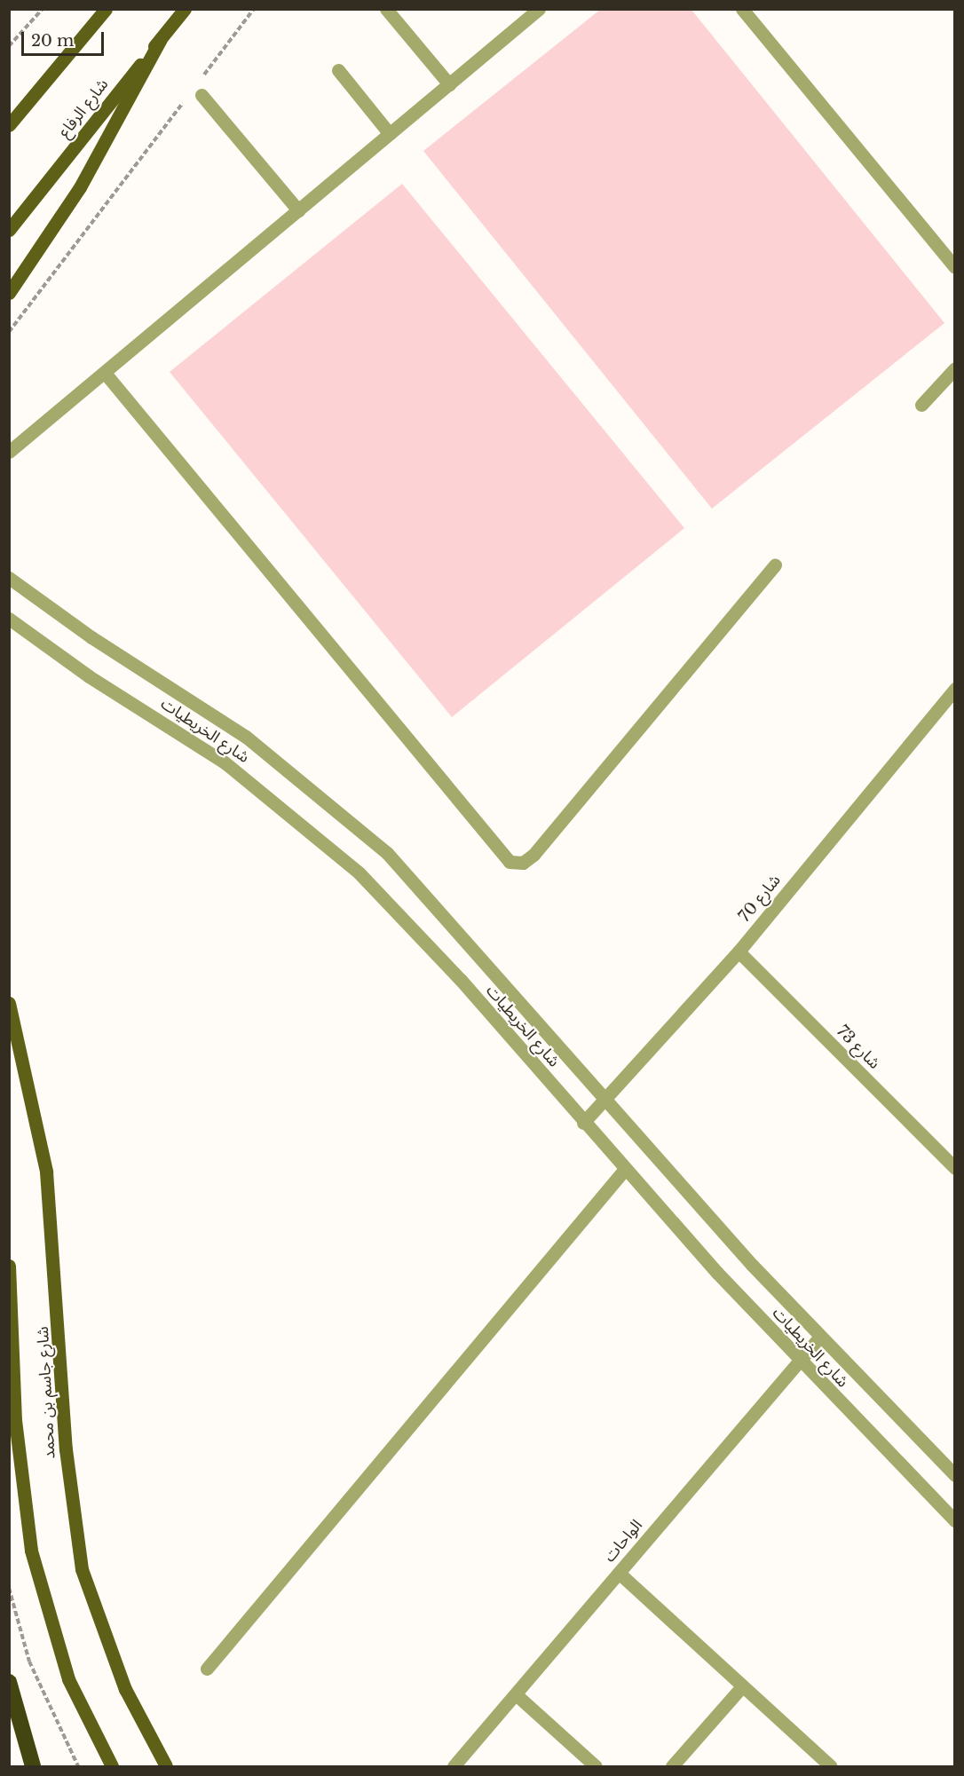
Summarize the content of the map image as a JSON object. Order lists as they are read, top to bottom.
{
  "streets": {
    "main road": ["شارع الرفاع", "شارع جاسم بن محمد"],
    "street": [
      "شارع الخريطيات",
      "شارع 70",
      "شارع 73",
      "الواحات"
    ]
  },
  "crossings": [
    ["شارع الخريطيات", "شارع 70"],
    ["شارع الخريطيات", "الواحات"],
    ["شارع 70", "شارع 73"]
  ],
  "scale_bar": "20 m"
}
